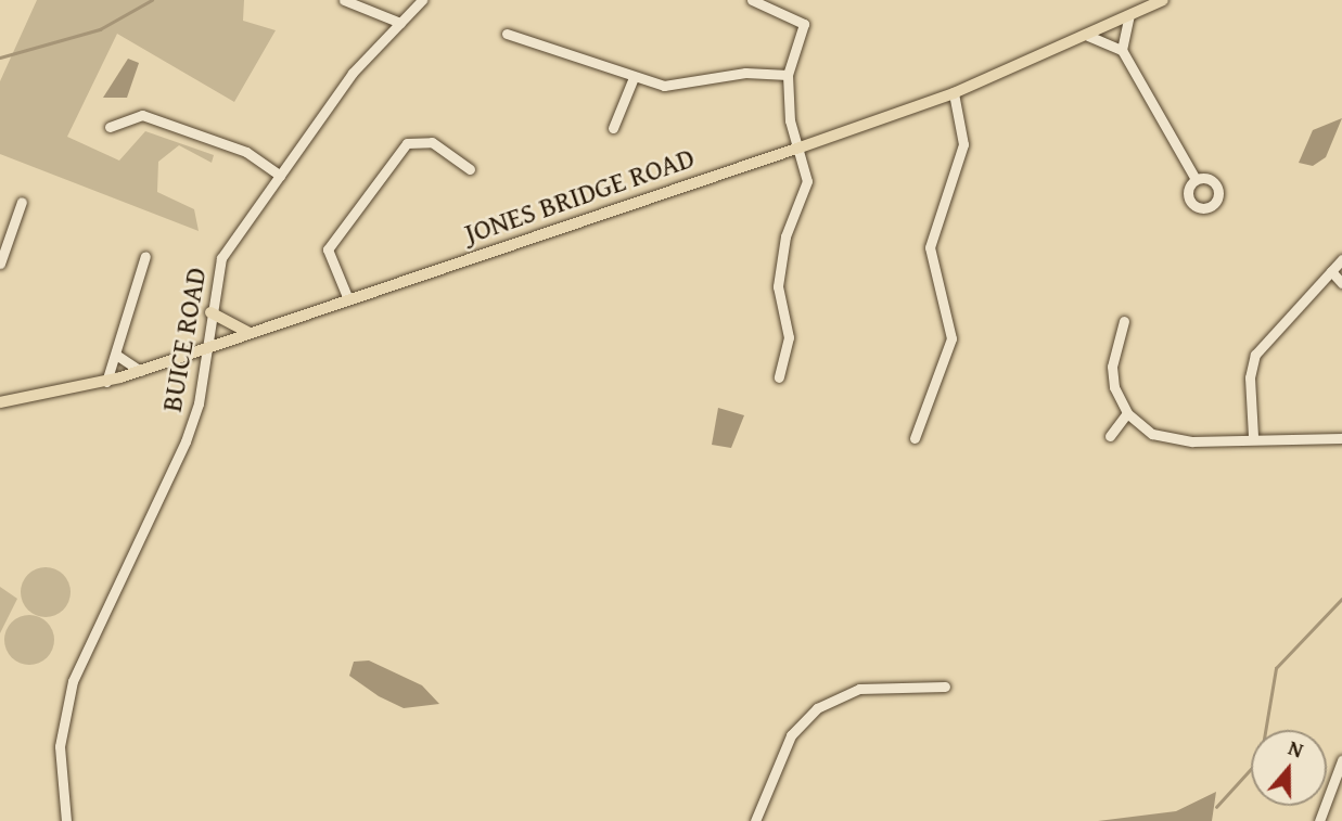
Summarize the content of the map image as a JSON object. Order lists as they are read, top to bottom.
{
  "streets": {
    "main road": ["JONES BRIDGE ROAD"],
    "street": ["BUICE ROAD"]
  },
  "crossings": [
    ["JONES BRIDGE ROAD", "BUICE ROAD"]
  ],
  "north": "top"
}
